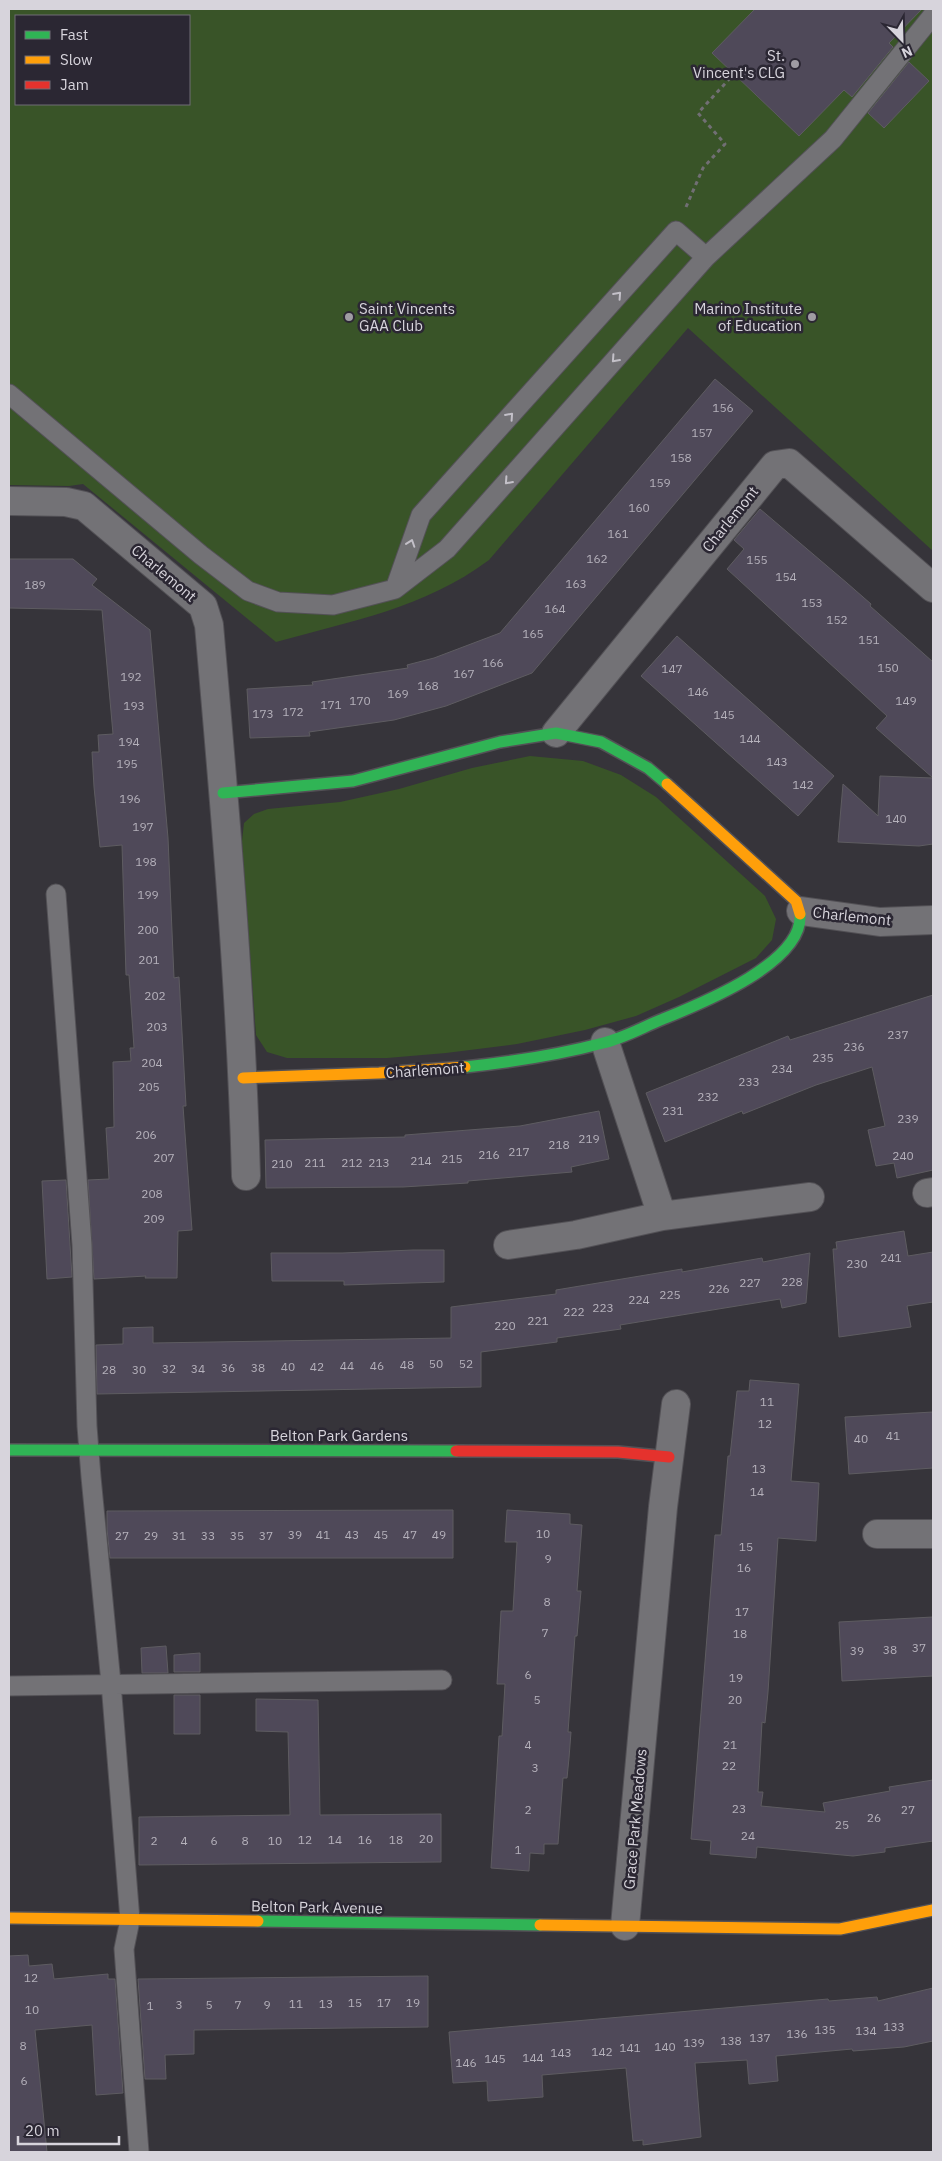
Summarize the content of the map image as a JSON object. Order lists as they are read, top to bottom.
{
  "streets": {
    "street": [
      "Charlemont",
      "Belton Park Gardens",
      "Grace Park Meadows",
      "Belton Park Avenue"
    ]
  },
  "crossings": [
    ["Belton Park Gardens", "Grace Park Meadows"],
    ["Grace Park Meadows", "Belton Park Avenue"]
  ],
  "places": ["St. Vincent's CLG", "Saint Vincents GAA Club", "Marino Institute of Education"],
  "house_numbers": [
    "156",
    "157",
    "158",
    "159",
    "160",
    "161",
    "162",
    "155",
    "154",
    "163",
    "189",
    "153",
    "164",
    "152",
    "165",
    "151",
    "166",
    "150",
    "147",
    "167",
    "192",
    "168",
    "146",
    "169",
    "170",
    "149",
    "171",
    "193",
    "172",
    "173",
    "145",
    "144",
    "194",
    "143",
    "195",
    "142",
    "196",
    "140",
    "197",
    "198",
    "199",
    "200",
    "201",
    "202",
    "203",
    "237",
    "236",
    "235",
    "204",
    "234",
    "233",
    "205",
    "232",
    "231",
    "239",
    "206",
    "219",
    "218",
    "217",
    "216",
    "240",
    "207",
    "215",
    "214",
    "211",
    "212",
    "213",
    "210",
    "208",
    "209",
    "241",
    "230",
    "228",
    "227",
    "226",
    "225",
    "224",
    "223",
    "222",
    "221",
    "220",
    "50",
    "52",
    "48",
    "44",
    "46",
    "40",
    "42",
    "36",
    "38",
    "32",
    "34",
    "28",
    "30",
    "11",
    "12",
    "41",
    "40",
    "13",
    "14",
    "10",
    "39",
    "41",
    "43",
    "45",
    "47",
    "49",
    "27",
    "29",
    "31",
    "33",
    "35",
    "37",
    "15",
    "9",
    "16",
    "8",
    "17",
    "7",
    "18",
    "37",
    "38",
    "39",
    "6",
    "19",
    "5",
    "20",
    "4",
    "21",
    "22",
    "3",
    "23",
    "2",
    "27",
    "26",
    "25",
    "24",
    "20",
    "12",
    "14",
    "16",
    "18",
    "2",
    "4",
    "6",
    "8",
    "10",
    "1",
    "12",
    "15",
    "17",
    "19",
    "11",
    "13",
    "3",
    "5",
    "7",
    "9",
    "1",
    "10",
    "133",
    "135",
    "134",
    "136",
    "137",
    "138",
    "139",
    "8",
    "140",
    "141",
    "142",
    "143",
    "144",
    "145",
    "146",
    "6"
  ],
  "legend": ["Fast", "Slow", "Jam"],
  "scale_bar": "20 m",
  "north": "bottom right"
}
